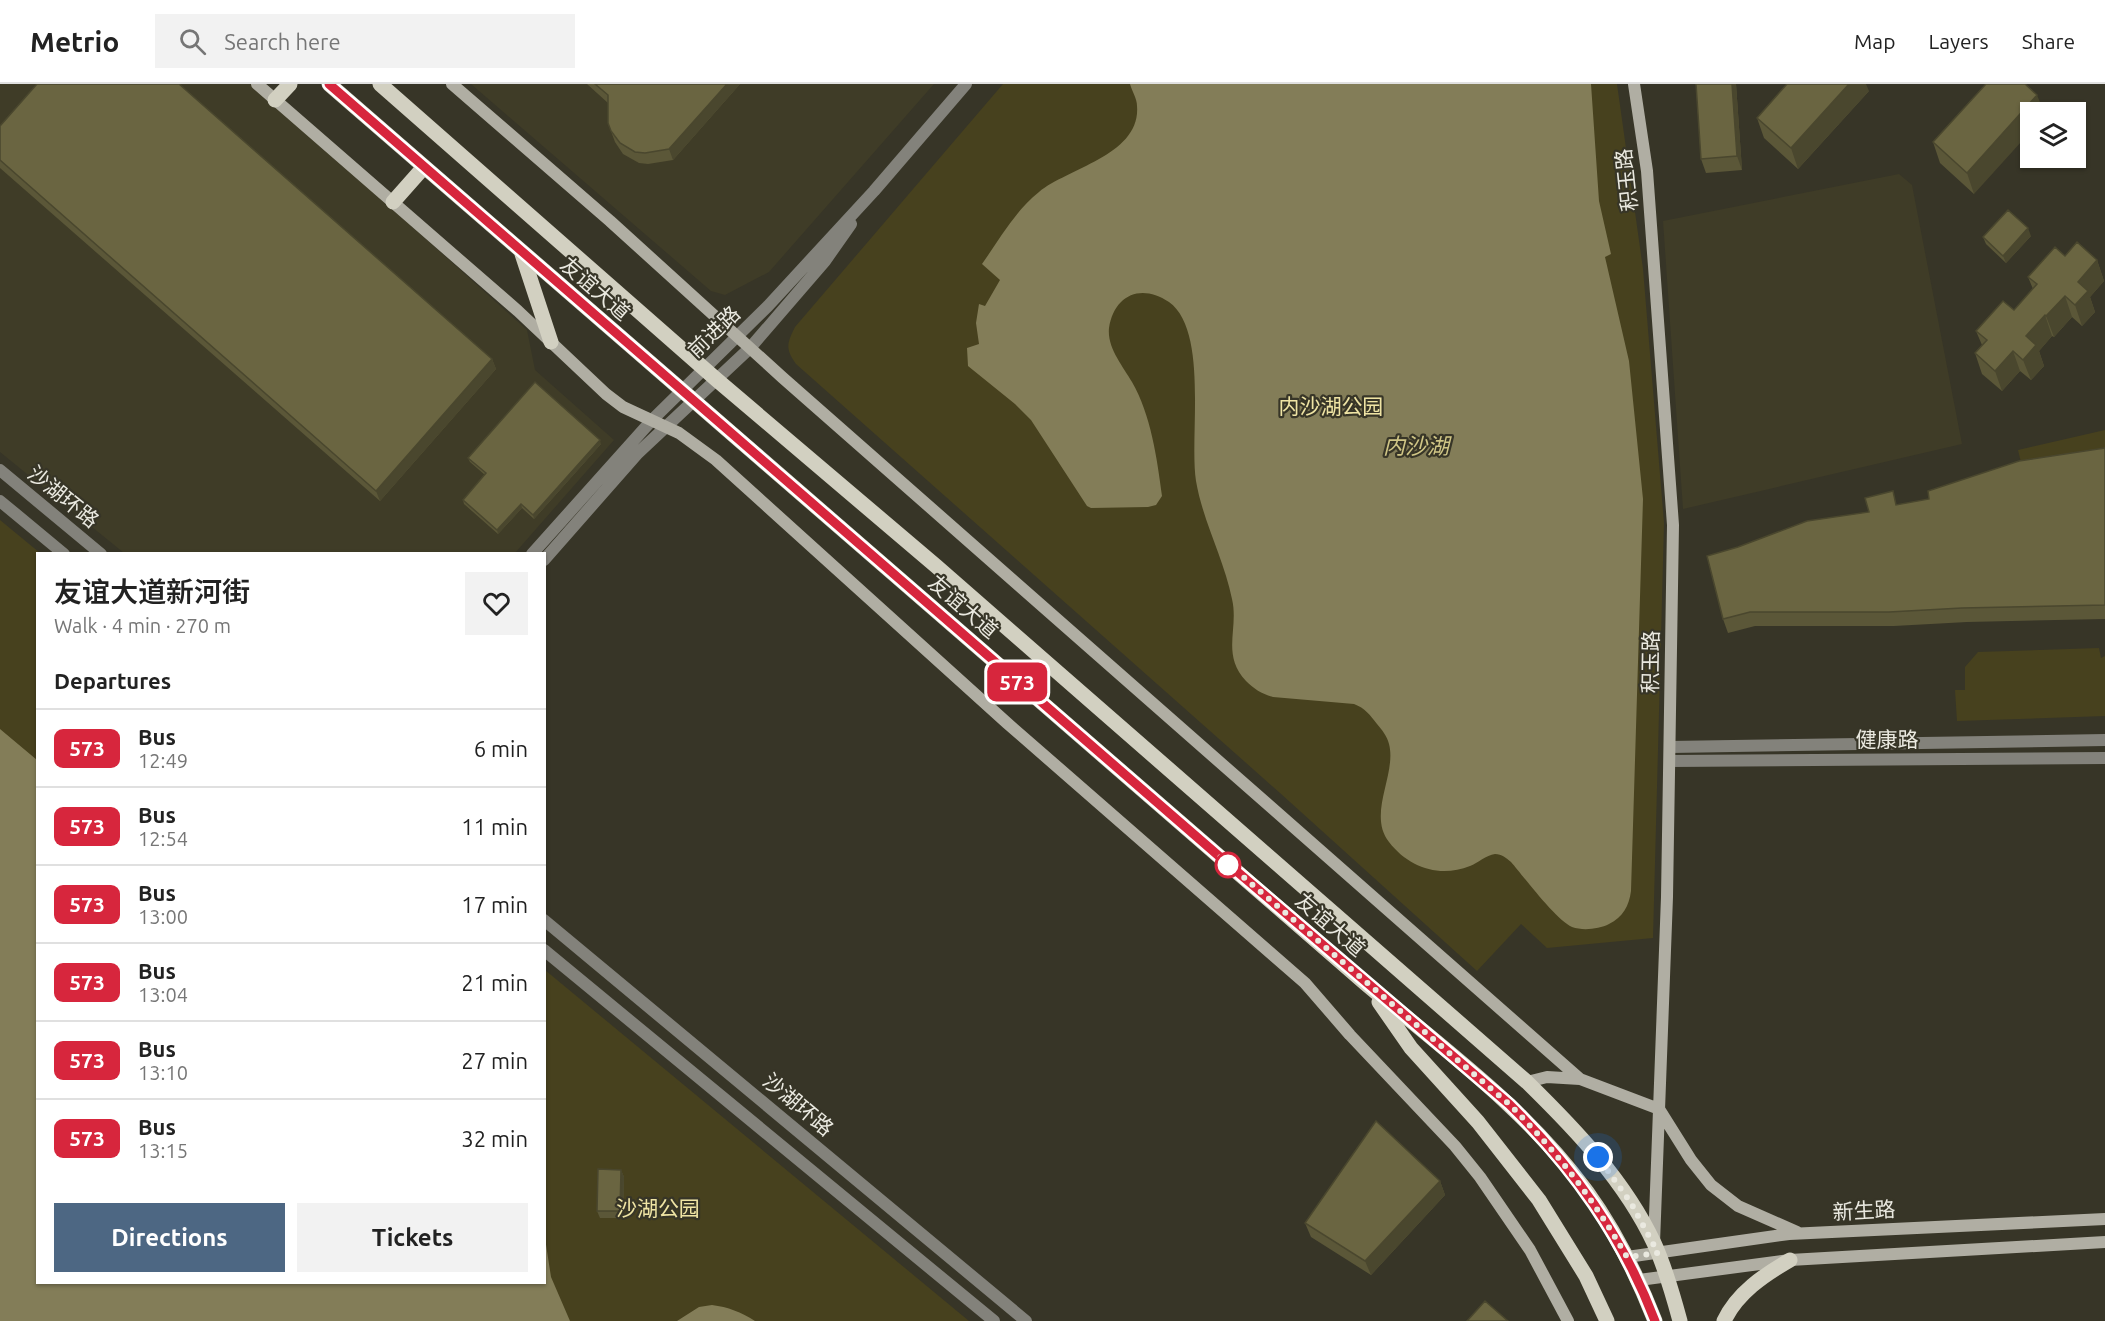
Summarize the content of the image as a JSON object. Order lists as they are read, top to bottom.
{
  "streets": {
    "main road": ["积玉路", "友谊大道", "新生路"],
    "street": ["前进路", "沙湖环路", "健康路"]
  },
  "crossings": [
    ["积玉路", "友谊大道"],
    ["积玉路", "健康路"],
    ["积玉路", "新生路"],
    ["友谊大道", "前进路"],
    ["友谊大道", "新生路"]
  ],
  "water": ["内沙湖"],
  "parks": ["内沙湖公园", "沙湖公园"],
  "lines": ["bus line 573"],
  "page": {
    "header": "Metrio",
    "search": "Search here",
    "nav": ["Map", "Layers", "Share"],
    "on_map": "573",
    "heading": [
      ["友谊大道新河街", "Walk · 4 min · 270 m"],
      "Departures"
    ],
    "list": [
      {
        "mark": "573",
        "name": "Bus",
        "note": "12:49",
        "value": "6 min"
      },
      {
        "mark": "573",
        "name": "Bus",
        "note": "12:54",
        "value": "11 min"
      },
      {
        "mark": "573",
        "name": "Bus",
        "note": "13:00",
        "value": "17 min"
      },
      {
        "mark": "573",
        "name": "Bus",
        "note": "13:04",
        "value": "21 min"
      },
      {
        "mark": "573",
        "name": "Bus",
        "note": "13:10",
        "value": "27 min"
      },
      {
        "mark": "573",
        "name": "Bus",
        "note": "13:15",
        "value": "32 min"
      }
    ],
    "buttons": ["Directions", "Tickets"]
  }
}
